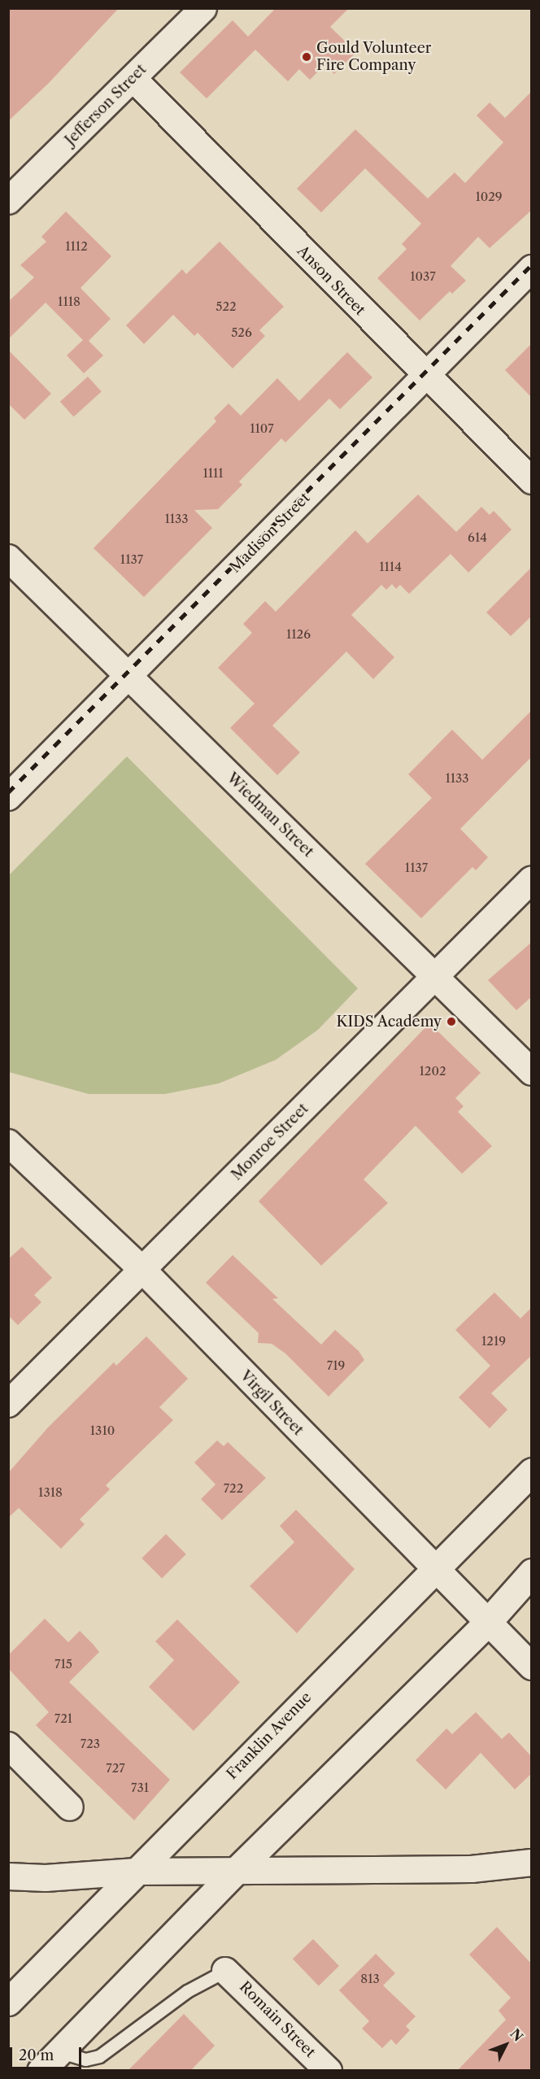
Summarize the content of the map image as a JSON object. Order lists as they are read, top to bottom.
{
  "streets": {
    "main road": ["Franklin Avenue"],
    "street": [
      "Jefferson Street",
      "Anson Street",
      "Madison Street",
      "Wiedman Street",
      "Monroe Street",
      "Virgil Street",
      "Romain Street"
    ]
  },
  "crossings": [
    ["Jefferson Street", "Anson Street"],
    ["Anson Street", "Madison Street"],
    ["Madison Street", "Wiedman Street"],
    ["Wiedman Street", "Monroe Street"],
    ["Monroe Street", "Virgil Street"],
    ["Virgil Street", "Franklin Avenue"]
  ],
  "places": ["Gould Volunteer Fire Company", "KIDS Academy"],
  "house_numbers": [
    "1029",
    "1112",
    "1037",
    "1118",
    "522",
    "526",
    "1107",
    "1111",
    "1133",
    "614",
    "1137",
    "1114",
    "1126",
    "1133",
    "1137",
    "1202",
    "1219",
    "719",
    "1310",
    "722",
    "1318",
    "715",
    "721",
    "723",
    "727",
    "731",
    "813"
  ],
  "scale_bar": "20 m",
  "north": "top right"
}
